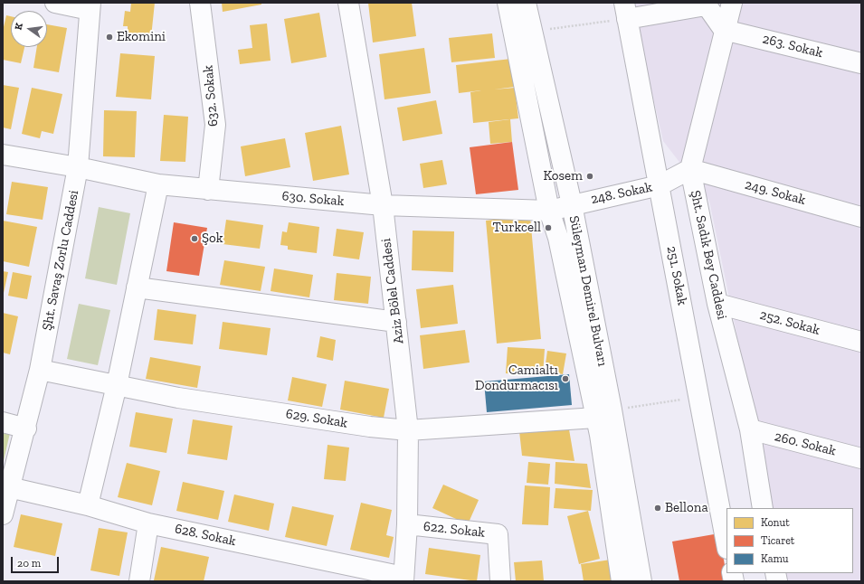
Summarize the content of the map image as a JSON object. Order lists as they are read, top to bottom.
{
  "streets": {
    "street": [
      "263. Sokak",
      "632. Sokak",
      "249. Sokak",
      "248. Sokak",
      "630. Sokak",
      "Şht. Sadık Bey Caddesi",
      "Şht. Savaş Zorlu Caddesi",
      "251. Sokak",
      "Aziz Bölel Caddesi",
      "Süleyman Demirel Bulvarı",
      "252. Sokak",
      "629. Sokak",
      "260. Sokak",
      "622. Sokak",
      "628. Sokak"
    ]
  },
  "crossings": [
    ["263. Sokak", "Şht. Sadık Bey Caddesi"],
    ["632. Sokak", "630. Sokak"],
    ["249. Sokak", "248. Sokak"],
    ["249. Sokak", "Şht. Sadık Bey Caddesi"],
    ["248. Sokak", "630. Sokak"],
    ["248. Sokak", "Şht. Sadık Bey Caddesi"],
    ["248. Sokak", "251. Sokak"],
    ["248. Sokak", "Süleyman Demirel Bulvarı"],
    ["630. Sokak", "Şht. Savaş Zorlu Caddesi"],
    ["630. Sokak", "Aziz Bölel Caddesi"],
    ["630. Sokak", "Süleyman Demirel Bulvarı"],
    ["Şht. Sadık Bey Caddesi", "252. Sokak"],
    ["Şht. Sadık Bey Caddesi", "260. Sokak"],
    ["Şht. Savaş Zorlu Caddesi", "629. Sokak"],
    ["Şht. Savaş Zorlu Caddesi", "628. Sokak"],
    ["Aziz Bölel Caddesi", "629. Sokak"],
    ["Aziz Bölel Caddesi", "622. Sokak"],
    ["Aziz Bölel Caddesi", "628. Sokak"],
    ["Süleyman Demirel Bulvarı", "629. Sokak"]
  ],
  "places": [
    "Ekomini",
    "Kosem",
    "Turkcell",
    "Şok",
    "Camialtı Dondurmacısı",
    "Bellona"
  ],
  "legend": ["Konut", "Ticaret", "Kamu"],
  "scale_bar": "20 m",
  "north": "left"
}
